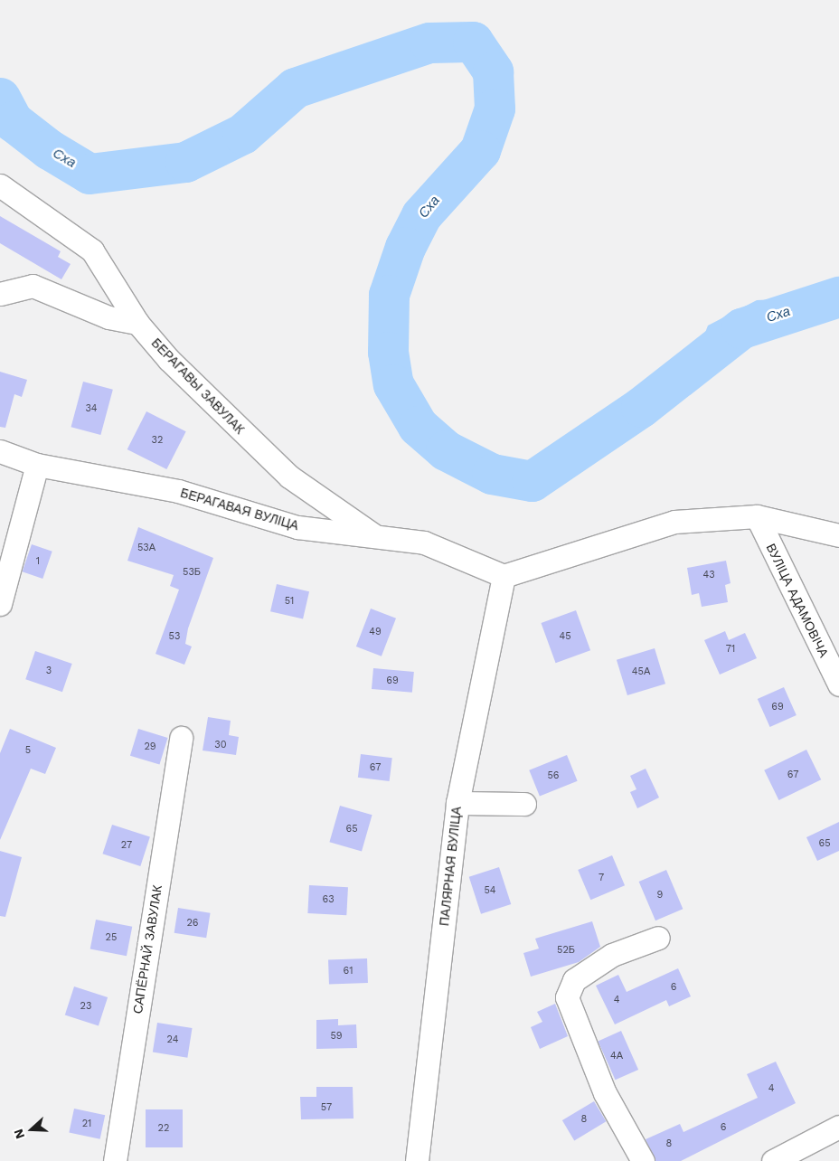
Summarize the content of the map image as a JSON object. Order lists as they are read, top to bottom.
{
  "streets": {
    "street": [
      "БЕРАГАВЫ ЗАВУЛАК",
      "БЕРАГАВАЯ ВУЛІЦА",
      "ВУЛІЦА АДАМОВІЧА",
      "ПАЛЯРНАЯ ВУЛІЦА",
      "САПЁРНАЙ ЗАВУЛАК"
    ]
  },
  "crossings": [
    ["БЕРАГАВЫ ЗАВУЛАК", "БЕРАГАВАЯ ВУЛІЦА"],
    ["БЕРАГАВАЯ ВУЛІЦА", "ПАЛЯРНАЯ ВУЛІЦА"]
  ],
  "water": ["Сха"],
  "house_numbers": [
    "34",
    "32",
    "53А",
    "1",
    "53Б",
    "43",
    "51",
    "49",
    "53",
    "45",
    "71",
    "3",
    "45А",
    "69",
    "69",
    "30",
    "29",
    "5",
    "67",
    "67",
    "56",
    "65",
    "65",
    "27",
    "7",
    "54",
    "9",
    "63",
    "26",
    "25",
    "52Б",
    "61",
    "6",
    "4",
    "23",
    "59",
    "24",
    "4А",
    "4",
    "57",
    "8",
    "21",
    "6",
    "22",
    "8"
  ],
  "north": "left"
}
